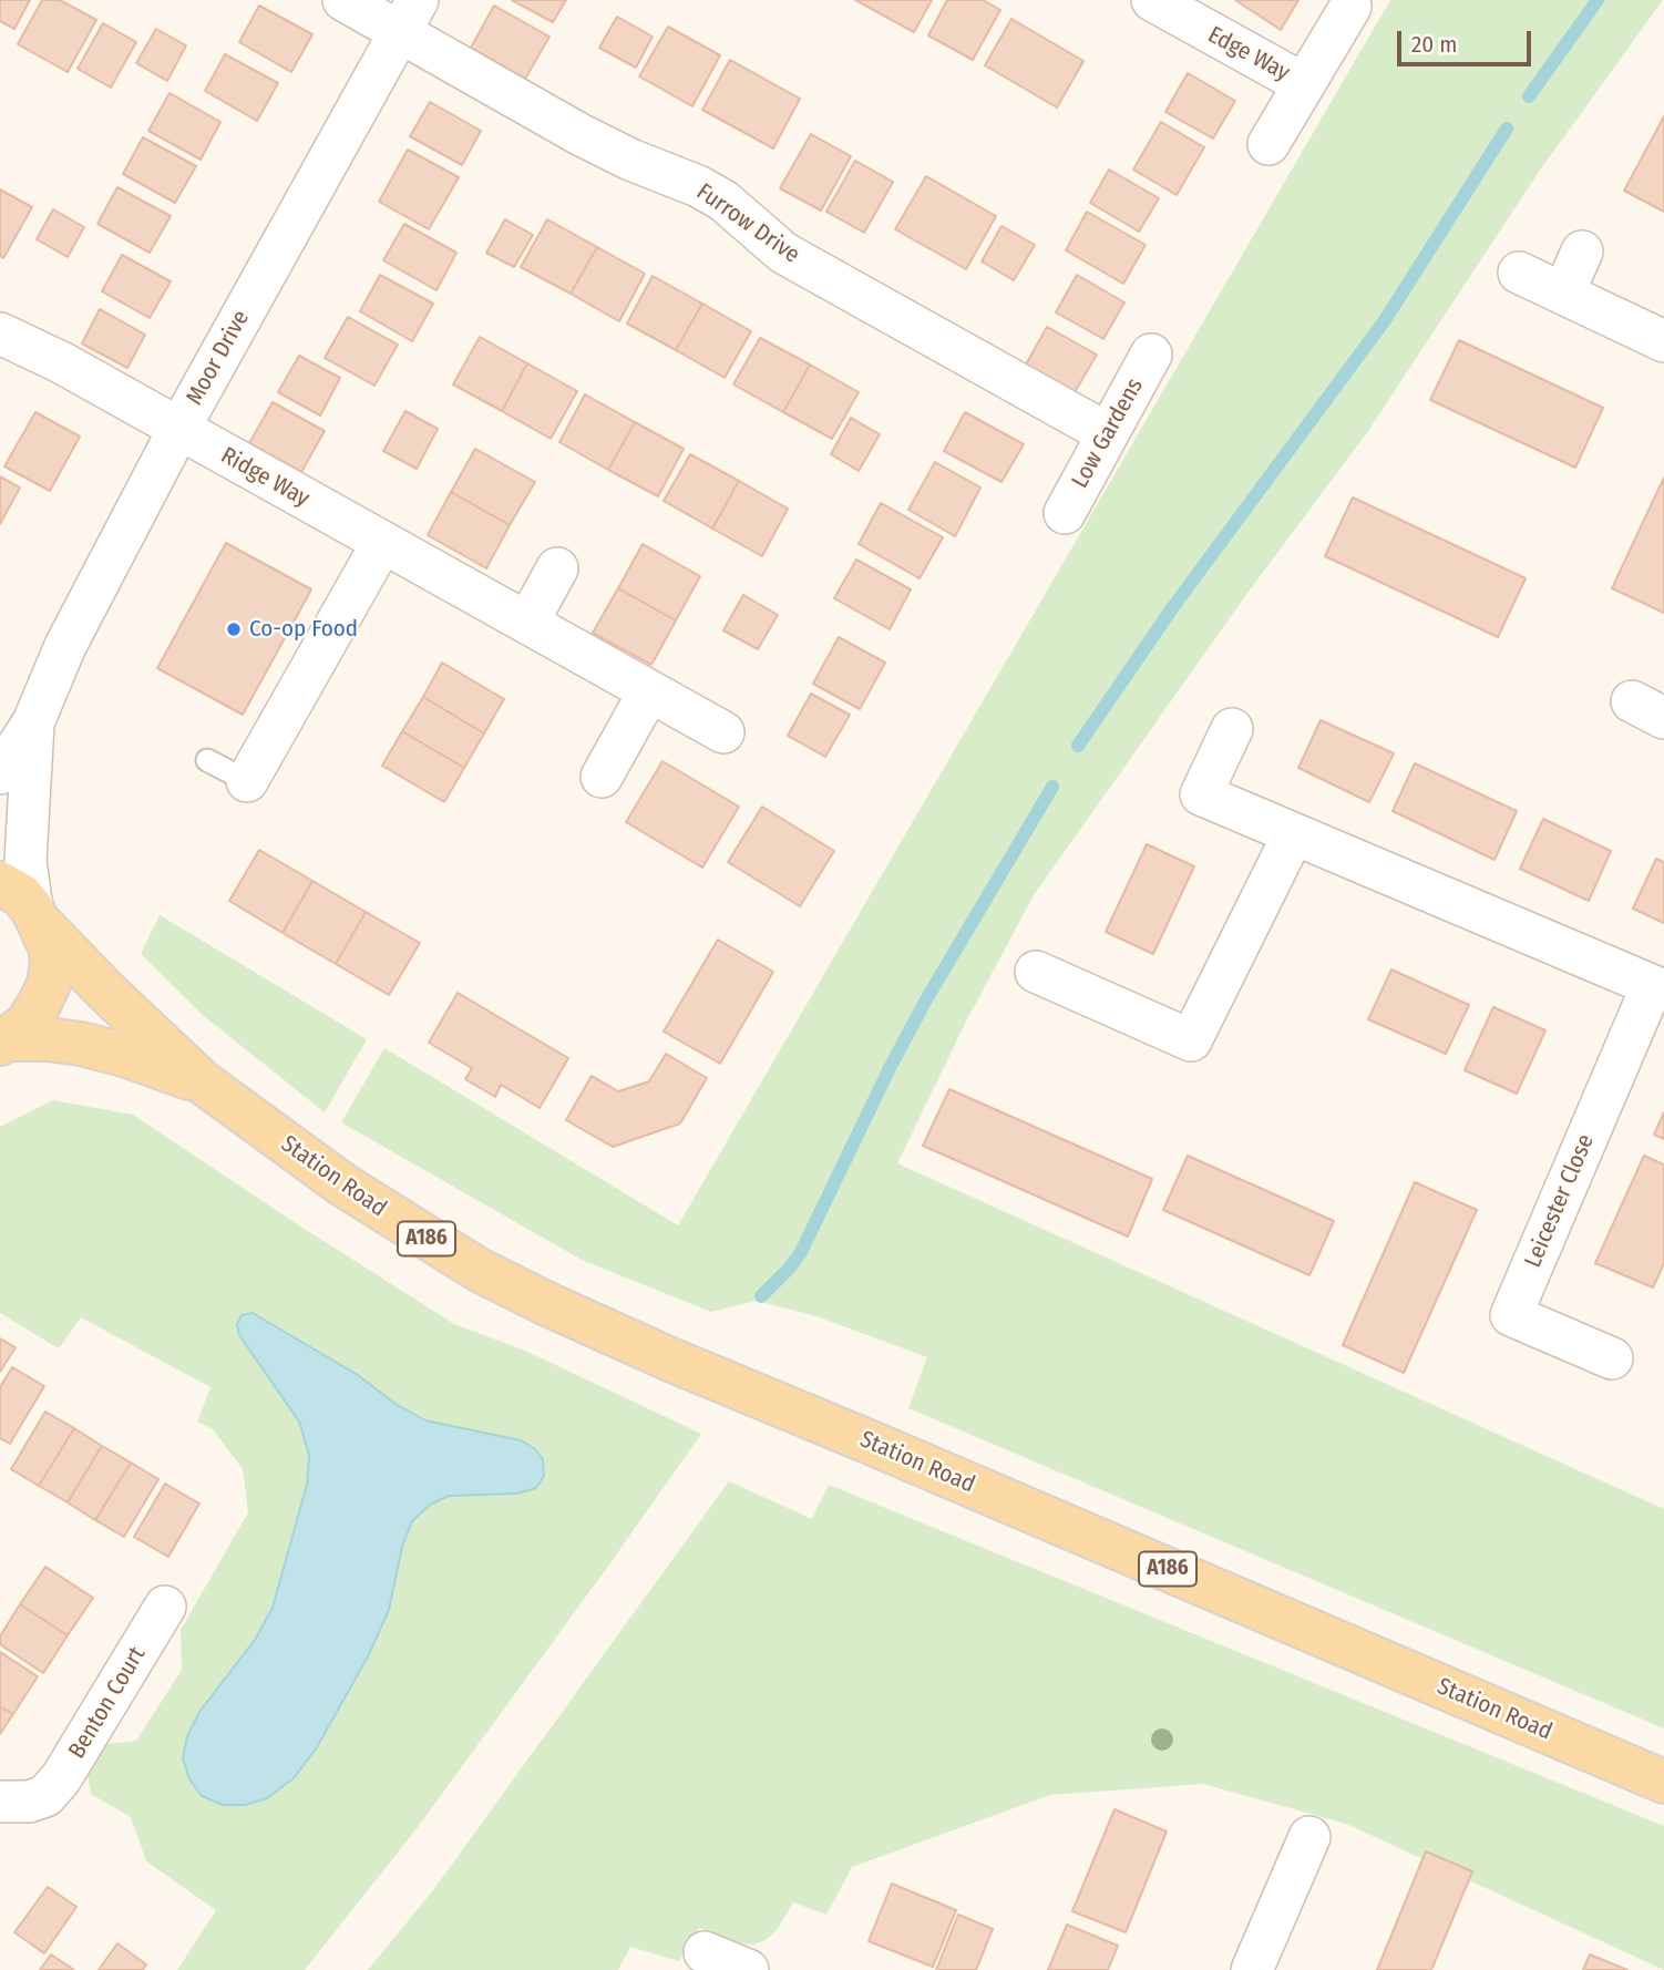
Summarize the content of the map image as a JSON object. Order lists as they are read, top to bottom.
{
  "streets": {
    "main road": ["Station Road", "A186"],
    "street": [
      "Edge Way",
      "Furrow Drive",
      "Moor Drive",
      "Low Gardens",
      "Ridge Way",
      "Leicester Close",
      "Benton Court"
    ]
  },
  "crossings": [
    ["Furrow Drive", "Moor Drive"],
    ["Furrow Drive", "Low Gardens"],
    ["Moor Drive", "Ridge Way"],
    ["Moor Drive", "Station Road"]
  ],
  "places": ["Co-op Food"],
  "scale_bar": "20 m"
}
